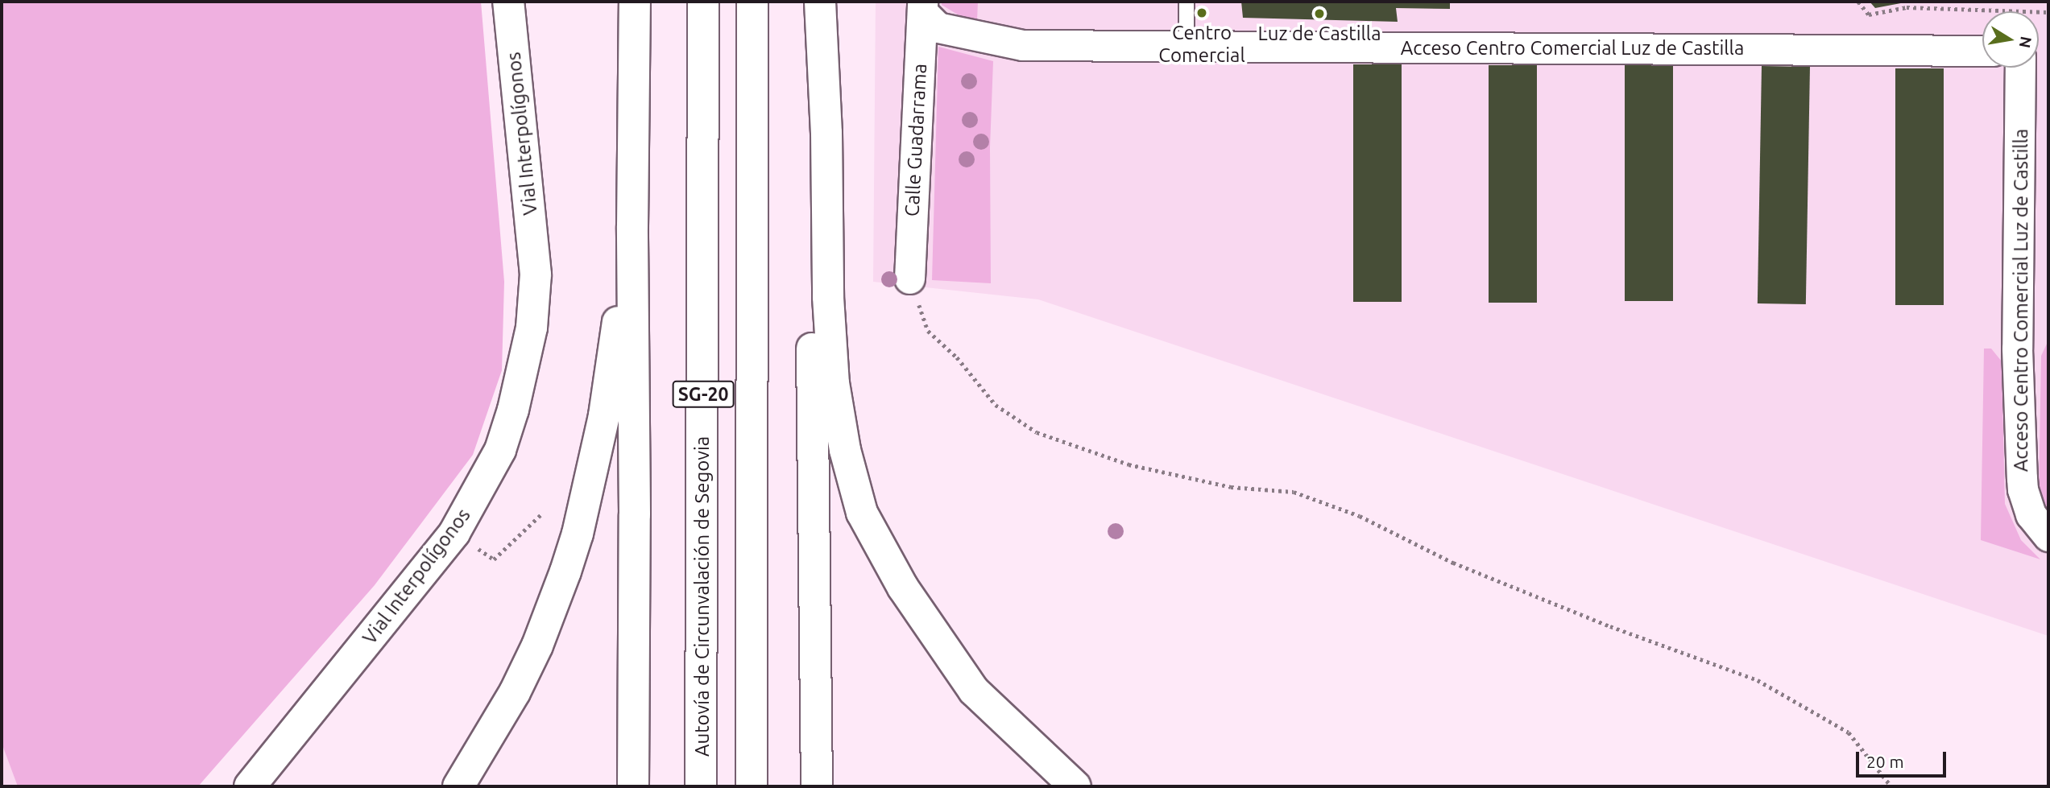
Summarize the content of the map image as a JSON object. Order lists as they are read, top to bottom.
{
  "streets": {
    "main road": ["Vial Interpolígonos", "SG-20", "Autovía de Circunvalación de Segovia"],
    "street": ["Acceso Centro Comercial Luz de Castilla", "Calle Guadarrama"]
  },
  "crossings": [
    ["Acceso Centro Comercial Luz de Castilla", "Calle Guadarrama"]
  ],
  "places": ["Centro Comercial", "Luz de Castilla"],
  "scale_bar": "20 m",
  "north": "right"
}
